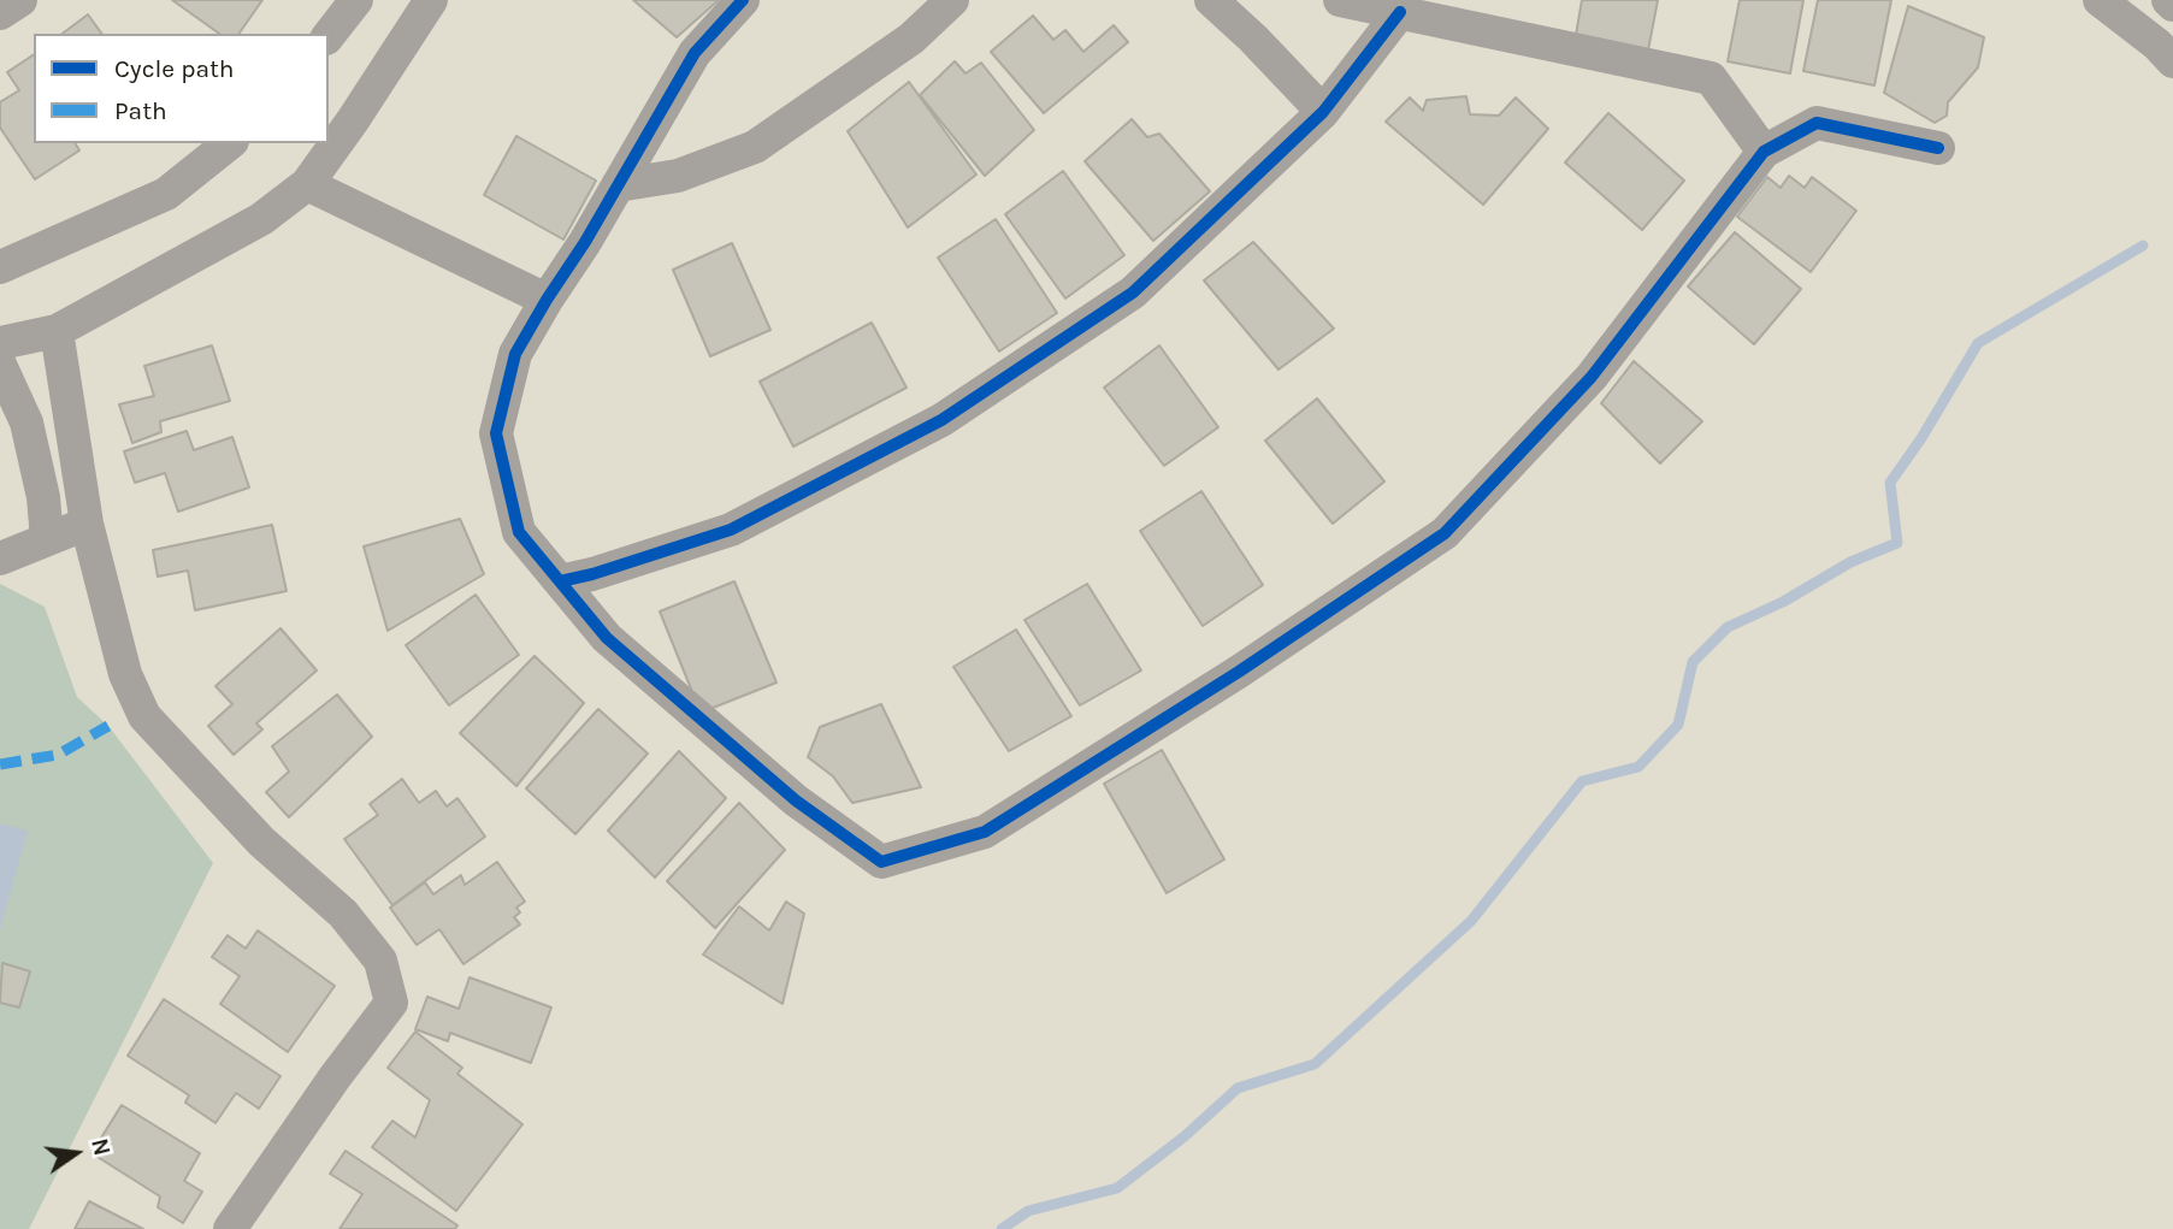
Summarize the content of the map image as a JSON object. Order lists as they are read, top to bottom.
{
  "legend": ["Cycle path", "Path"],
  "north": "right"
}
